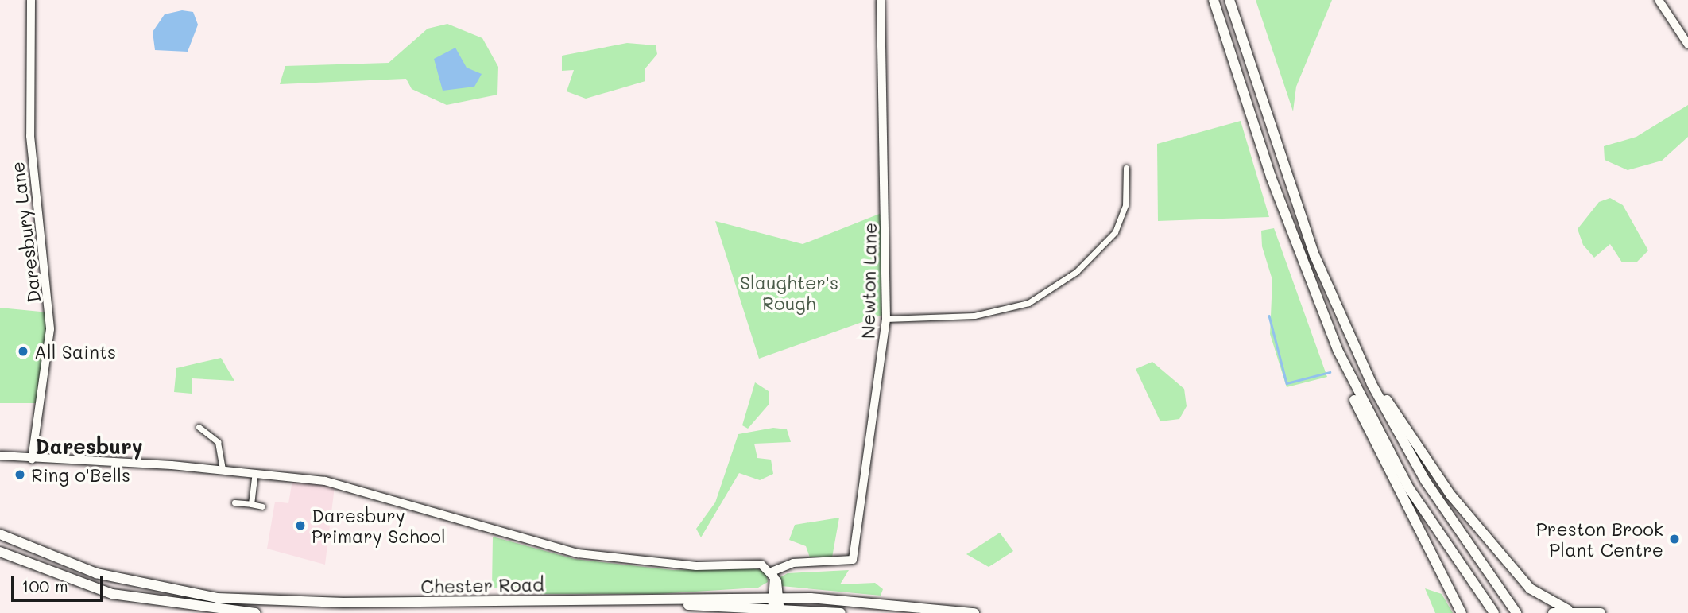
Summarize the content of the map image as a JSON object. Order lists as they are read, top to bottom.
{
  "streets": {
    "highway": ["Chester Road"],
    "street": ["Daresbury Lane", "Newton Lane"]
  },
  "districts": ["Daresbury"],
  "parks": ["Slaughter's Rough"],
  "places": [
    "All Saints",
    "Ring o'Bells",
    "Daresbury Primary School",
    "Preston Brook Plant Centre"
  ],
  "scale_bar": "100 m"
}
